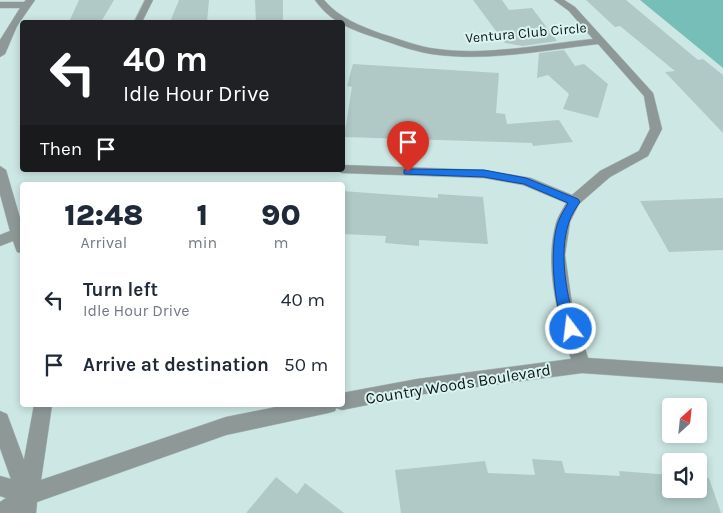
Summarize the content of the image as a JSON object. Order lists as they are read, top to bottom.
{
  "streets": {
    "street": ["Ventura Club Circle", "Country Woods Boulevard"]
  },
  "north": "top right",
  "page": {
    "turn": ["40 m", "Idle Hour Drive"],
    "then": "Then",
    "eta": [
      "12:48",
      "Arrival",
      "1",
      "min",
      "90",
      "m"
    ],
    "list": [
      {
        "name": "Turn left",
        "note": "Idle Hour Drive",
        "value": "40 m"
      },
      {
        "name": "Arrive at destination",
        "value": "50 m"
      }
    ]
  }
}
